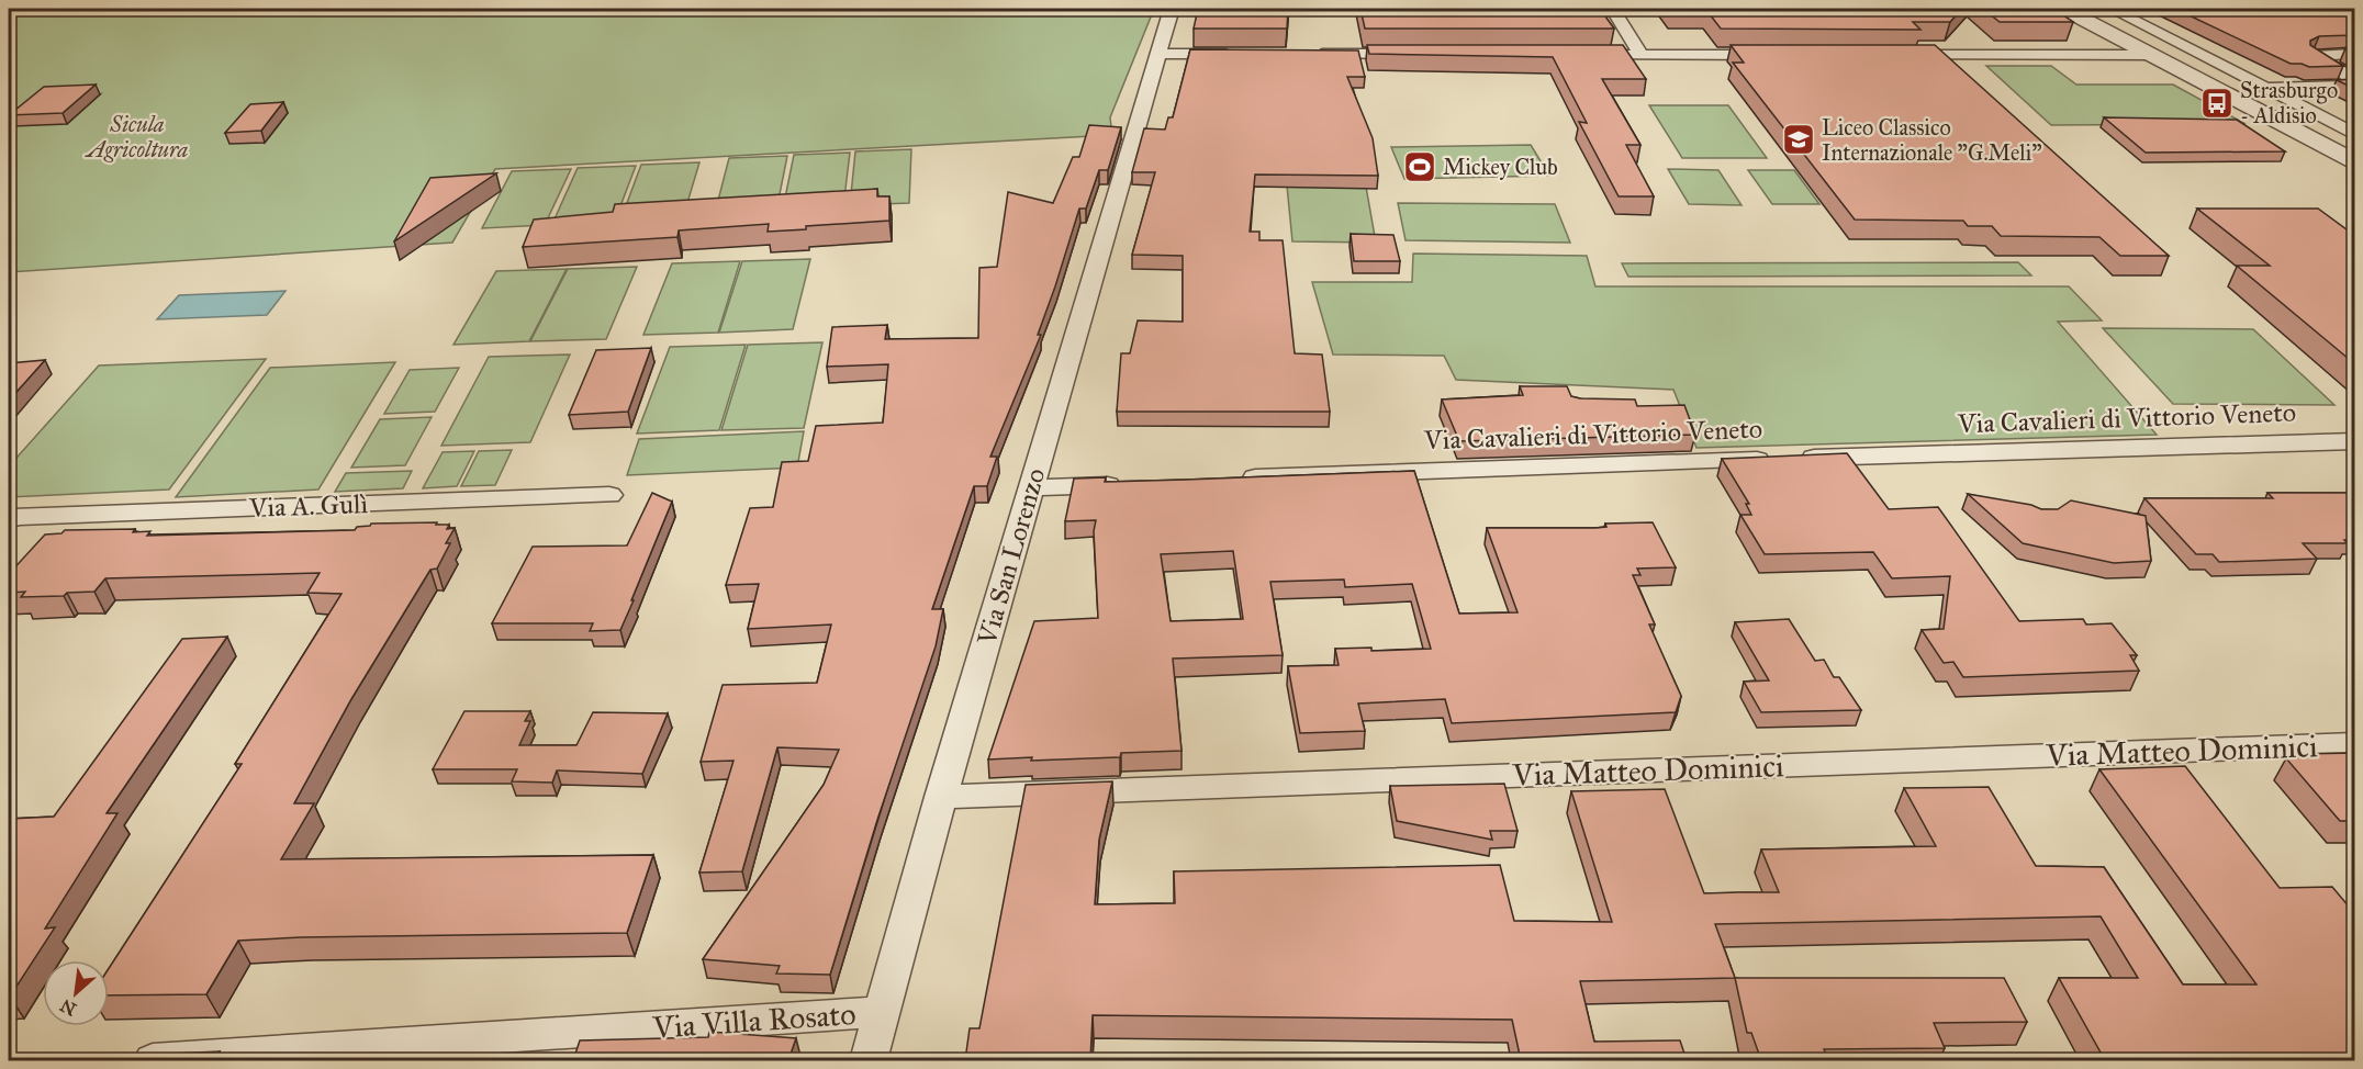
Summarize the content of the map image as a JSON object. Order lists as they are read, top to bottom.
{
  "streets": {
    "street": [
      "Via Cavalieri di Vittorio Veneto",
      "Via A. Gulì",
      "Via San Lorenzo",
      "Via Matteo Dominici",
      "Via Villa Rosato"
    ]
  },
  "crossings": [
    ["Via San Lorenzo", "Via Matteo Dominici"],
    ["Via San Lorenzo", "Via Villa Rosato"]
  ],
  "parks": ["Sicula Agricoltura"],
  "places": {
    "bus stop": ["Strasburgo - Aldisio"],
    "school or university": ["Liceo Classico Internazionale \"G.Meli\""],
    "sports": ["Mickey Club"]
  },
  "north": "bottom left"
}
